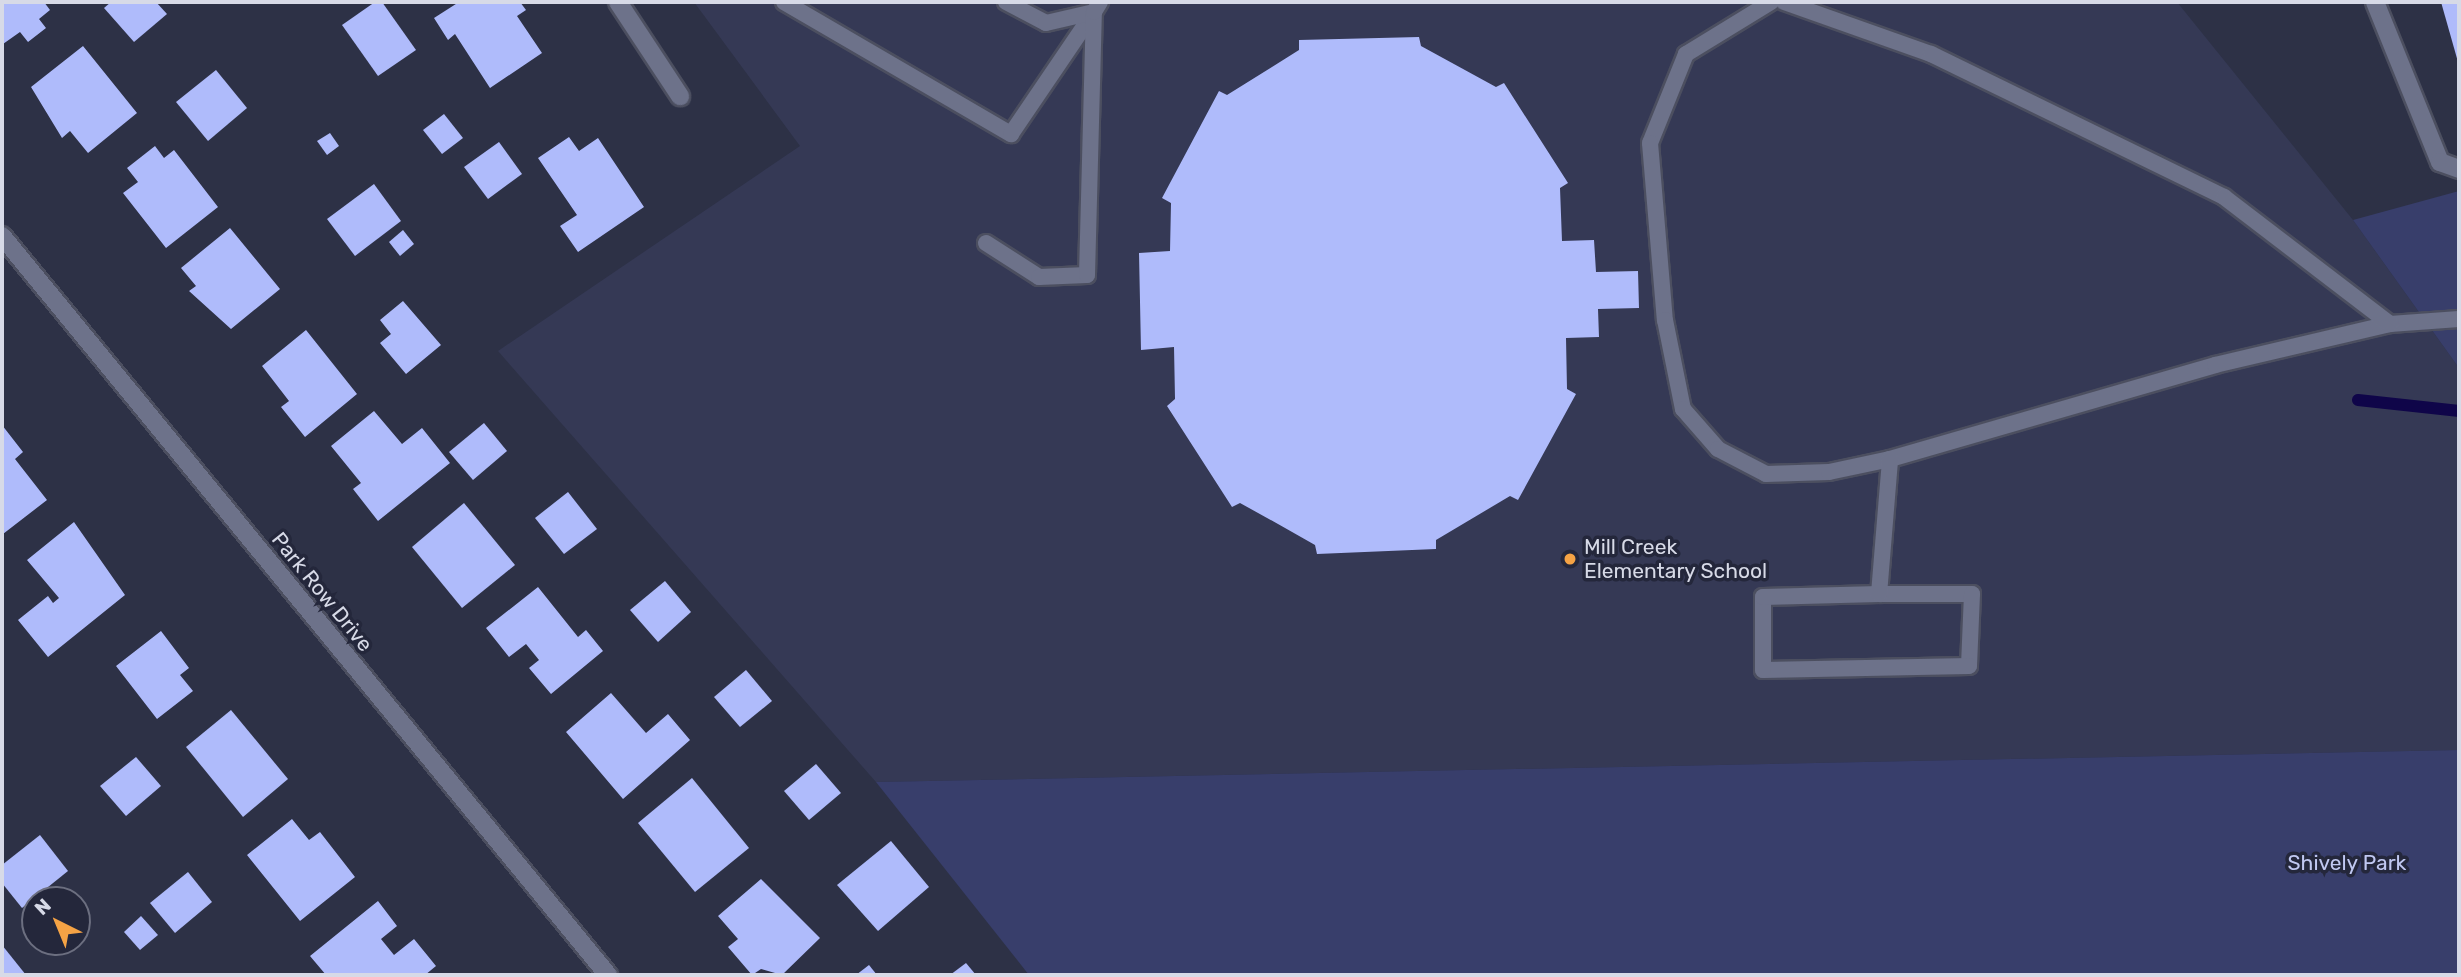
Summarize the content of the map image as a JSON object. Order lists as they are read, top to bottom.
{
  "streets": {
    "street": ["Park Row Drive"]
  },
  "parks": ["Shively Park"],
  "places": ["Mill Creek Elementary School"],
  "north": "top left"
}
